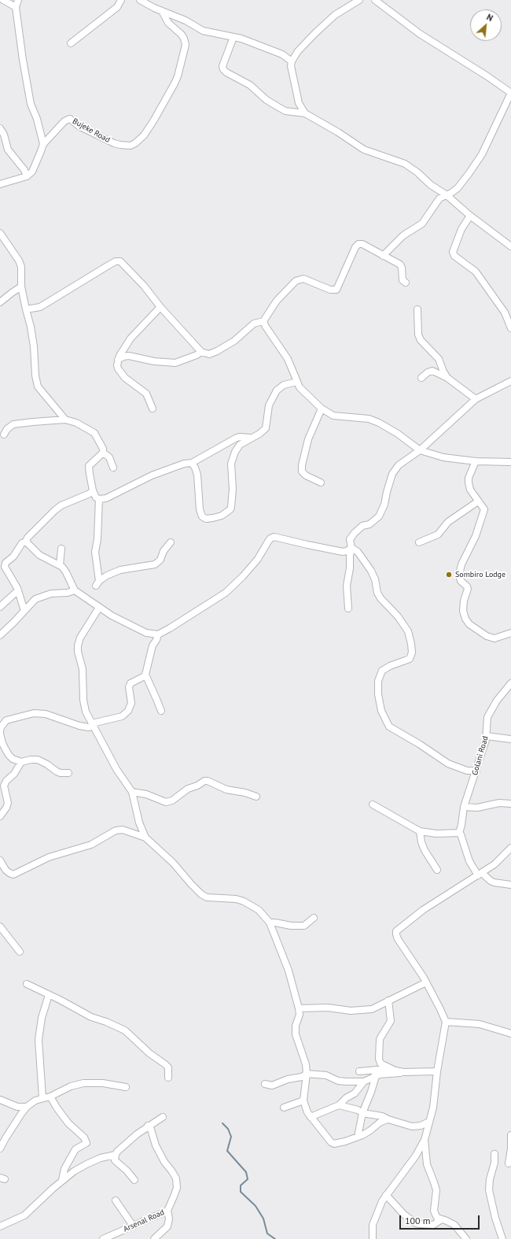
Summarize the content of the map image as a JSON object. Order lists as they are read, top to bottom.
{
  "streets": {
    "street": ["Bujeke Road", "Golani Road", "Arsenal Road"]
  },
  "places": ["Sombiro Lodge"],
  "scale_bar": "100 m",
  "north": "top right"
}
